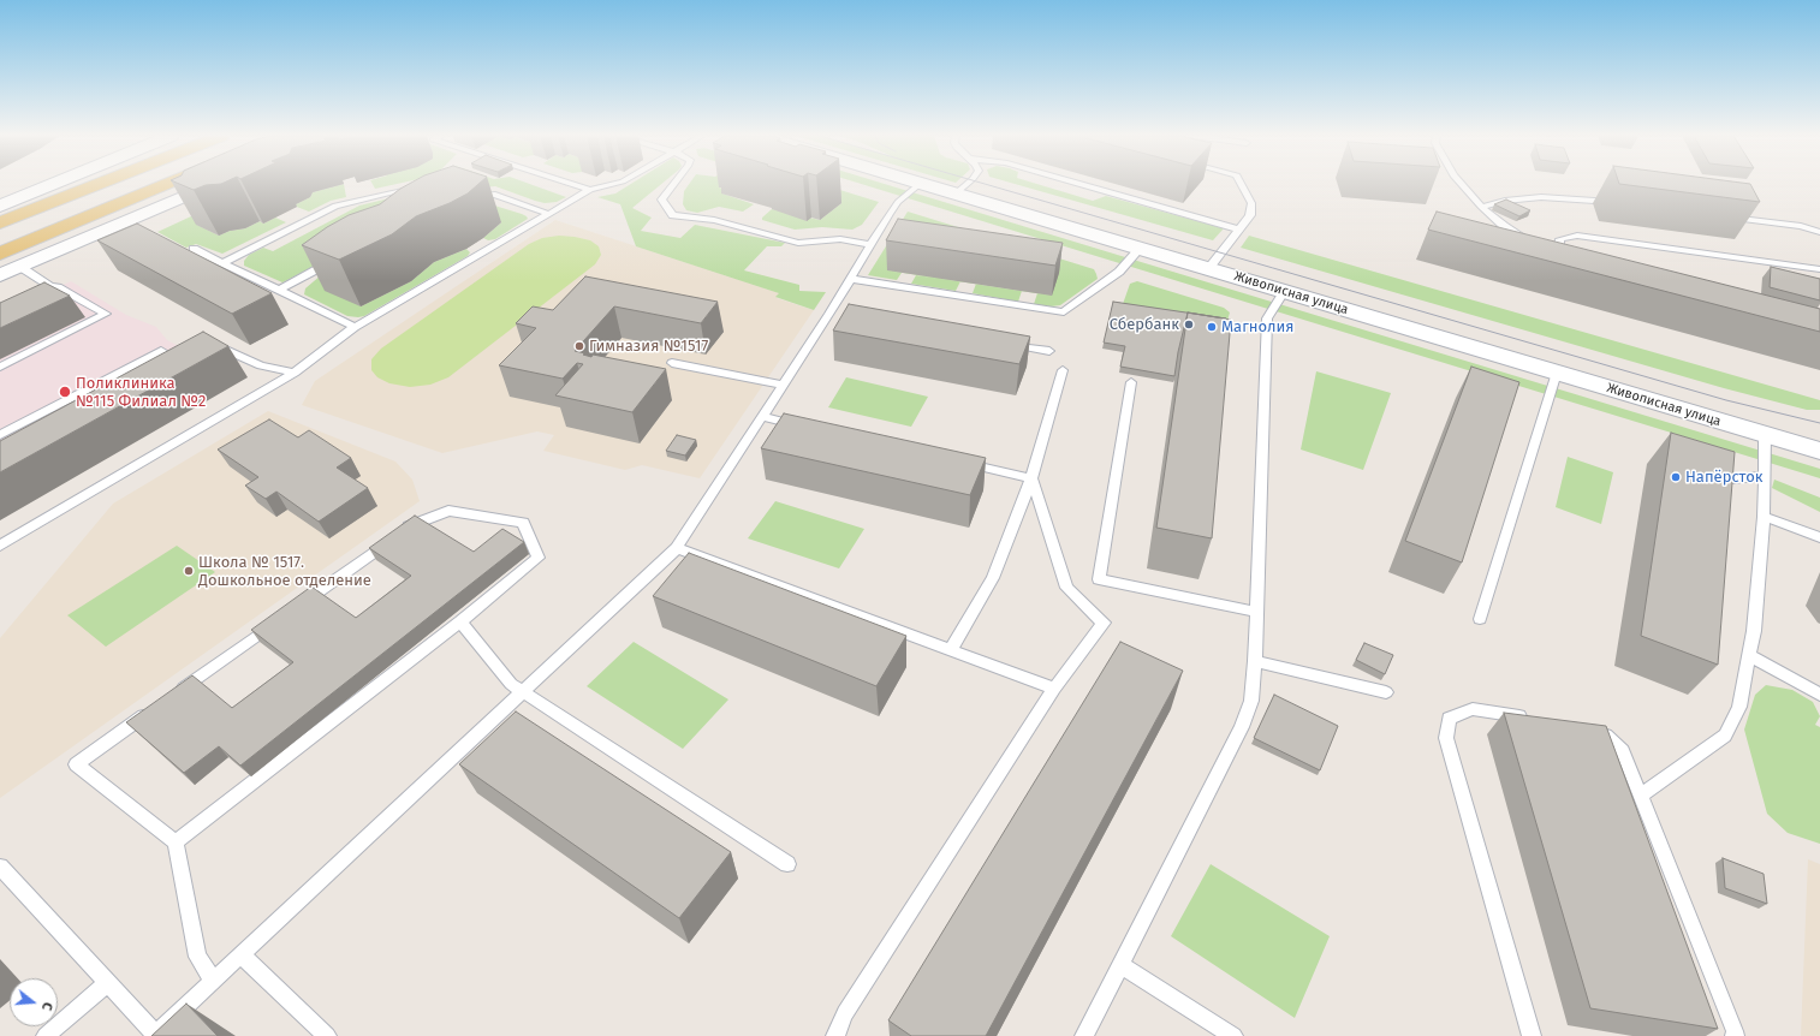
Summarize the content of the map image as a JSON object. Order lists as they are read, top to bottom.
{
  "streets": {
    "street": ["Живописная улица"]
  },
  "places": [
    "Сбербанк",
    "Магнолия",
    "Гимназия №1517",
    "Поликлиника №115 Филиал №2",
    "Напёрсток",
    "Школа № 1517. Дошкольное отделение"
  ],
  "north": "right"
}
